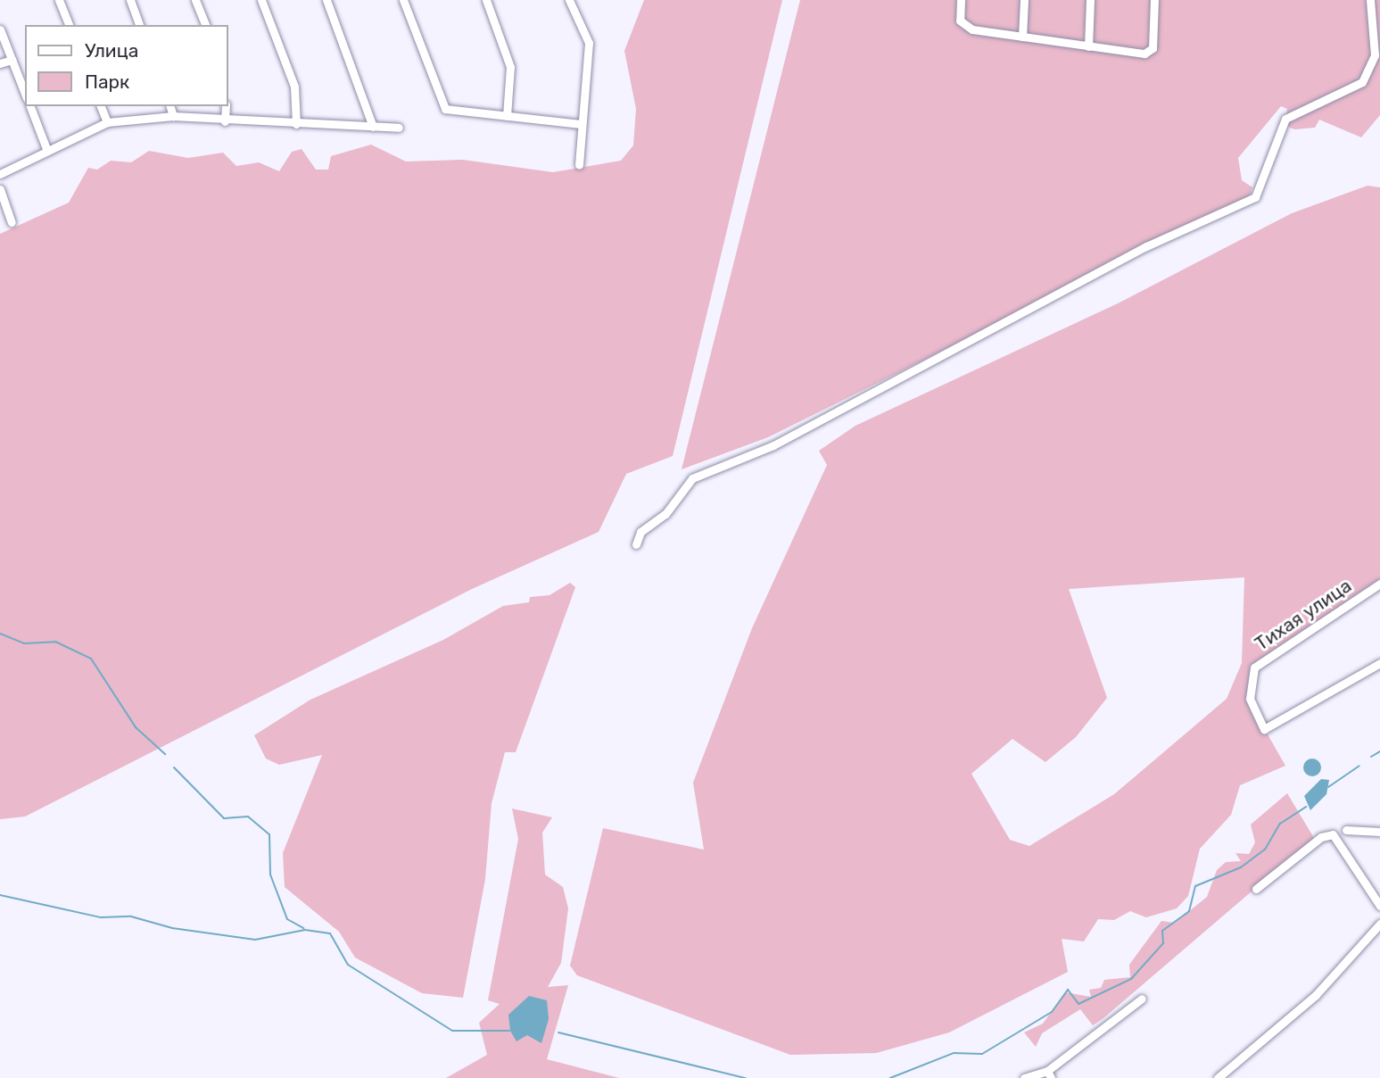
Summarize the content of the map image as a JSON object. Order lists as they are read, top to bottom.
{
  "streets": {
    "street": ["Тихая улица"]
  },
  "legend": ["Улица", "Парк"]
}
